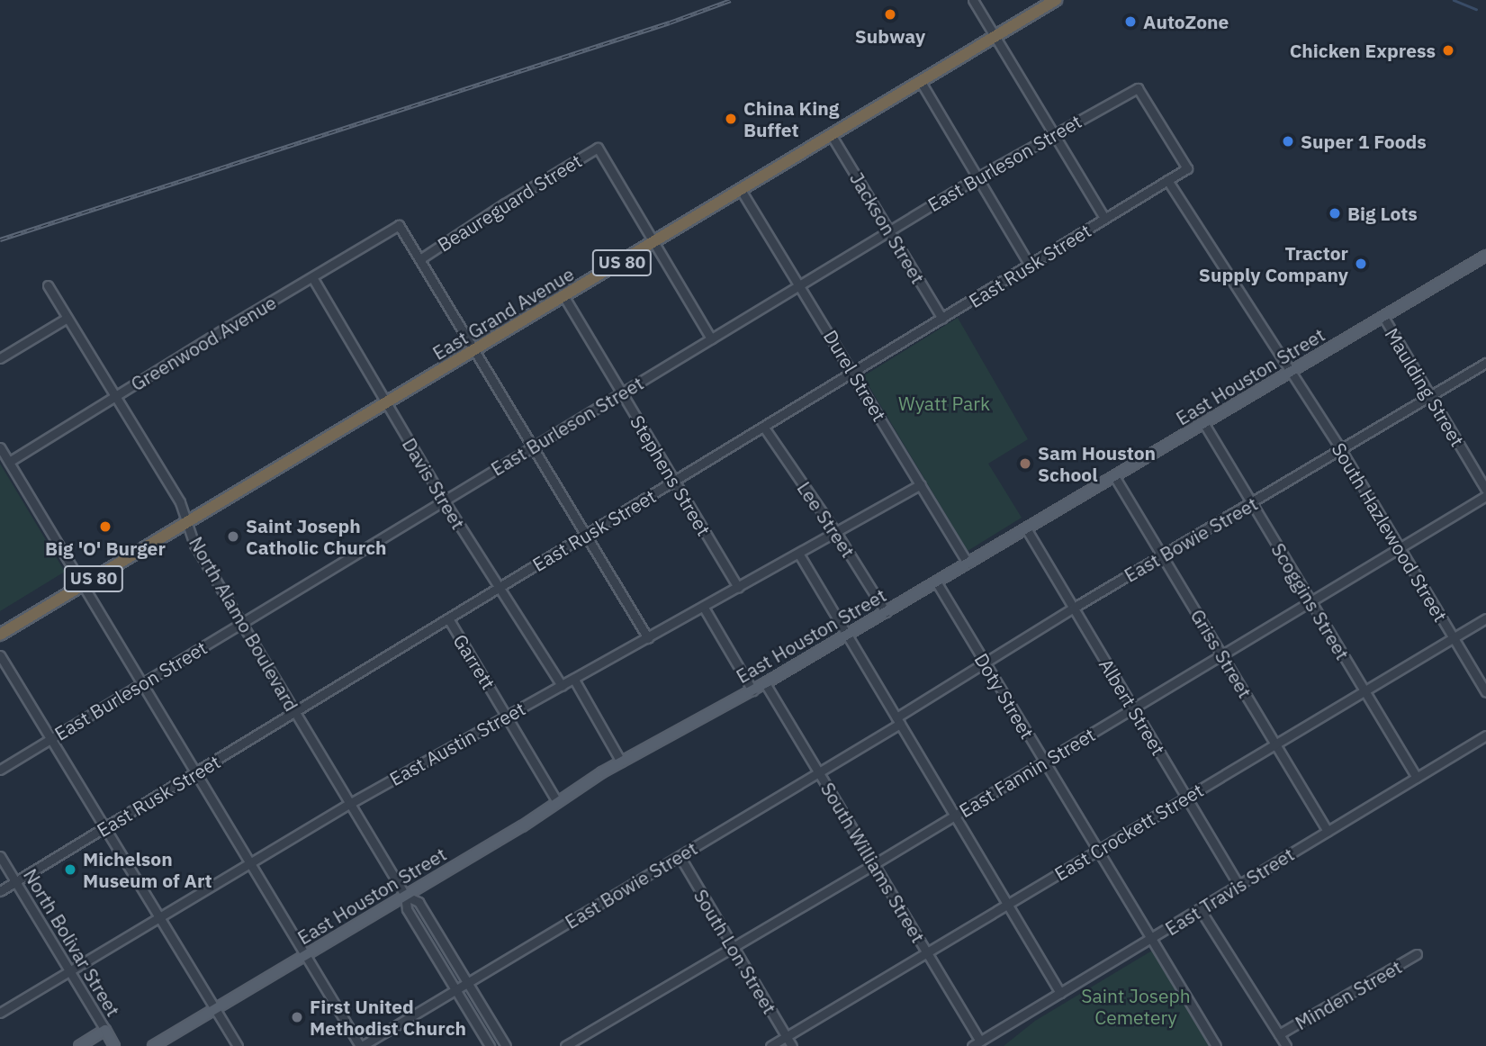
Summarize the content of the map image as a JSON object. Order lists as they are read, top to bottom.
{
  "streets": {
    "highway": ["US 80", "East Grand Avenue"],
    "main road": ["East Houston Street", "North Bolivar Street"],
    "street": [
      "East Burleson Street",
      "Beaureguard Street",
      "Jackson Street",
      "East Rusk Street",
      "Greenwood Avenue",
      "Durel Street",
      "Maulding Street",
      "Stephens Street",
      "Davis Street",
      "Lee Street",
      "South Hazlewood Street",
      "East Bowie Street",
      "Scoggins Street",
      "North Alamo Boulevard",
      "Griss Street",
      "Garrett",
      "Doty Street",
      "Albert Street",
      "East Austin Street",
      "East Fannin Street",
      "East Crockett Street",
      "South Williams Street",
      "East Travis Street",
      "South Lon Street",
      "Minden Street"
    ]
  },
  "crossings": [
    ["East Burleson Street", "Jackson Street"],
    ["East Burleson Street", "East Rusk Street"],
    ["East Burleson Street", "Durel Street"],
    ["East Burleson Street", "Stephens Street"],
    ["East Burleson Street", "Davis Street"],
    ["East Burleson Street", "North Alamo Boulevard"],
    ["Beaureguard Street", "East Grand Avenue"],
    ["Beaureguard Street", "Greenwood Avenue"],
    ["Jackson Street", "East Rusk Street"],
    ["Jackson Street", "East Grand Avenue"],
    ["East Rusk Street", "Durel Street"],
    ["East Rusk Street", "Stephens Street"],
    ["East Rusk Street", "Davis Street"],
    ["East Rusk Street", "Lee Street"],
    ["East Rusk Street", "South Hazlewood Street"],
    ["East Rusk Street", "North Alamo Boulevard"],
    ["East Rusk Street", "Garrett"],
    ["East Rusk Street", "North Bolivar Street"],
    ["East Grand Avenue", "Durel Street"],
    ["East Grand Avenue", "Stephens Street"],
    ["East Grand Avenue", "Davis Street"],
    ["East Grand Avenue", "North Alamo Boulevard"],
    ["Greenwood Avenue", "Davis Street"],
    ["Greenwood Avenue", "North Alamo Boulevard"],
    ["Durel Street", "East Houston Street"],
    ["Durel Street", "East Austin Street"],
    ["East Houston Street", "Maulding Street"],
    ["East Houston Street", "Lee Street"],
    ["East Houston Street", "South Hazlewood Street"],
    ["East Houston Street", "Scoggins Street"],
    ["East Houston Street", "North Alamo Boulevard"],
    ["East Houston Street", "Griss Street"],
    ["East Houston Street", "Garrett"],
    ["East Houston Street", "Doty Street"],
    ["East Houston Street", "Albert Street"],
    ["East Houston Street", "South Williams Street"],
    ["Maulding Street", "East Bowie Street"],
    ["Stephens Street", "East Austin Street"],
    ["Davis Street", "East Austin Street"],
    ["Lee Street", "East Austin Street"],
    ["South Hazlewood Street", "East Bowie Street"],
    ["South Hazlewood Street", "East Fannin Street"],
    ["South Hazlewood Street", "East Crockett Street"],
    ["East Bowie Street", "Scoggins Street"],
    ["East Bowie Street", "Griss Street"],
    ["East Bowie Street", "Doty Street"],
    ["East Bowie Street", "Albert Street"],
    ["East Bowie Street", "South Williams Street"],
    ["East Bowie Street", "South Lon Street"],
    ["Scoggins Street", "East Fannin Street"],
    ["Scoggins Street", "East Crockett Street"],
    ["Scoggins Street", "East Travis Street"],
    ["North Alamo Boulevard", "East Austin Street"],
    ["Griss Street", "East Fannin Street"],
    ["Griss Street", "East Crockett Street"],
    ["Griss Street", "East Travis Street"],
    ["Garrett", "East Austin Street"],
    ["Doty Street", "East Fannin Street"],
    ["Doty Street", "East Crockett Street"],
    ["Doty Street", "East Travis Street"],
    ["Albert Street", "East Fannin Street"],
    ["Albert Street", "East Crockett Street"],
    ["Albert Street", "East Travis Street"],
    ["East Austin Street", "North Bolivar Street"],
    ["East Fannin Street", "South Williams Street"],
    ["East Fannin Street", "South Lon Street"],
    ["East Crockett Street", "South Williams Street"],
    ["East Crockett Street", "South Lon Street"],
    ["South Williams Street", "East Travis Street"]
  ],
  "parks": ["Wyatt Park", "Saint Joseph Cemetery"],
  "places": [
    "Subway",
    "AutoZone",
    "Chicken Express",
    "China King Buffet",
    "Super 1 Foods",
    "Big Lots",
    "Tractor Supply Company",
    "Sam Houston School",
    "Big 'O' Burger",
    "Saint Joseph Catholic Church",
    "Michelson Museum of Art",
    "First United Methodist Church"
  ]
}
